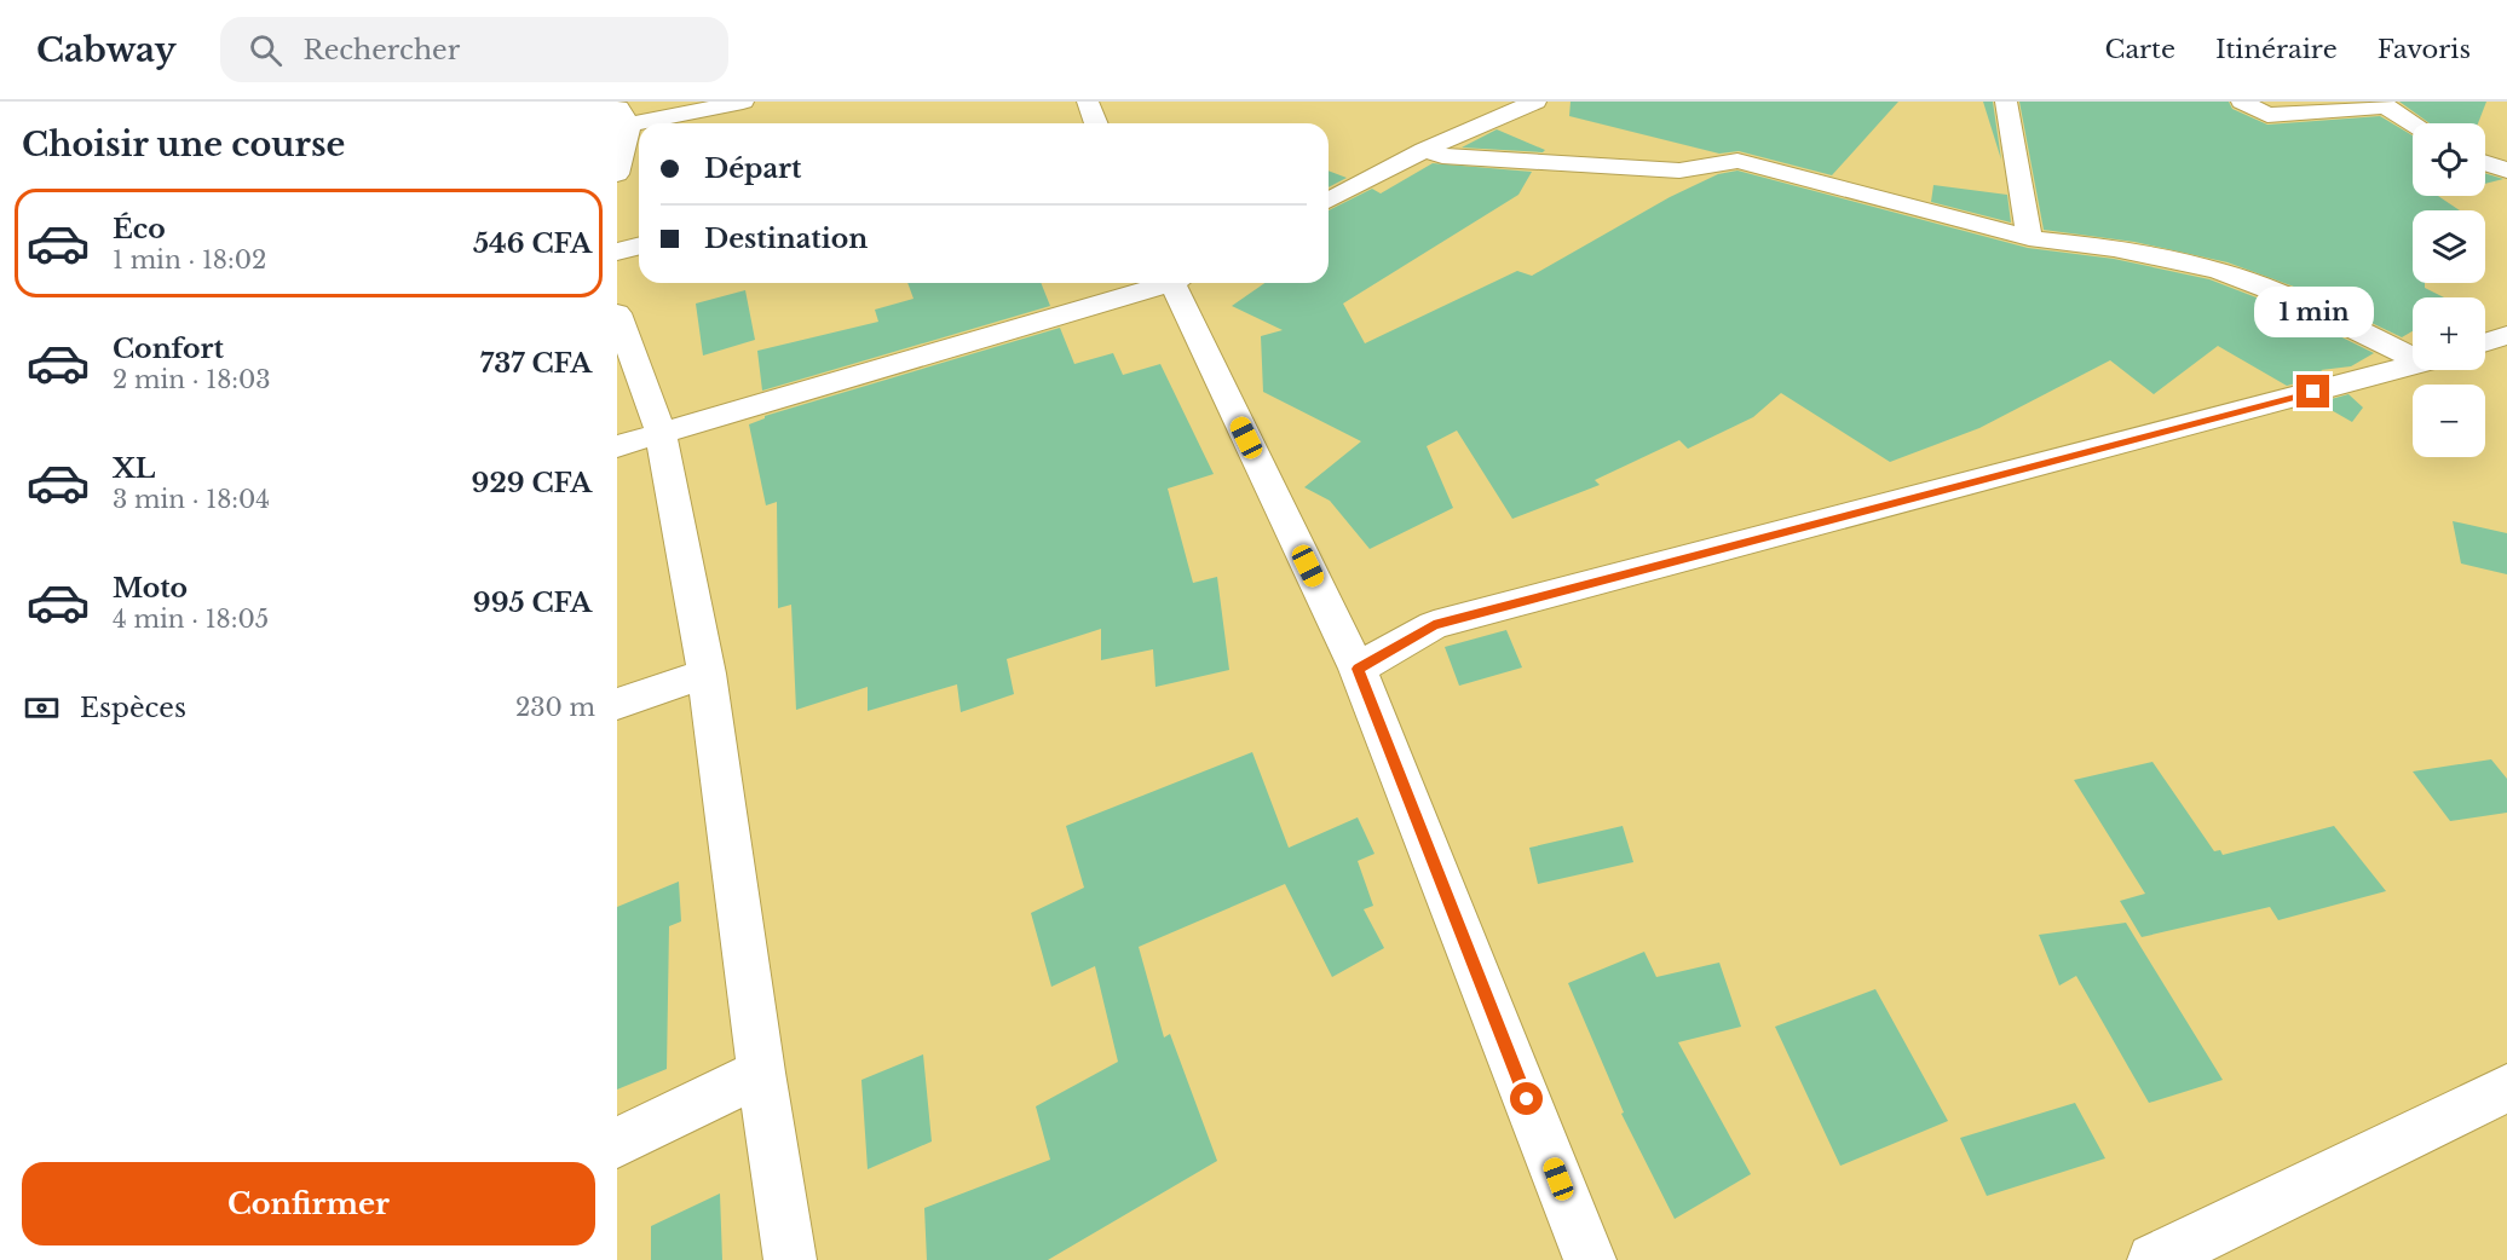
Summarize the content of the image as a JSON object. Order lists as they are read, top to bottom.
{
  "page": {
    "header": "Cabway",
    "search": "Rechercher",
    "nav": ["Carte", "Itinéraire", "Favoris"],
    "heading": "Choisir une course",
    "map_buttons": ["+", "−"],
    "banner": ["Départ", "Destination"],
    "list": [
      {
        "name": "Éco",
        "note": "1 min · 18:02",
        "value": "546 CFA"
      },
      {
        "name": "Confort",
        "note": "2 min · 18:03",
        "value": "737 CFA"
      },
      {
        "name": "XL",
        "note": "3 min · 18:04",
        "value": "929 CFA"
      },
      {
        "name": "Moto",
        "note": "4 min · 18:05",
        "value": "995 CFA"
      }
    ],
    "bubble": "1 min",
    "pay": ["Espèces", "230 m"],
    "buttons": "Confirmer"
  }
}
